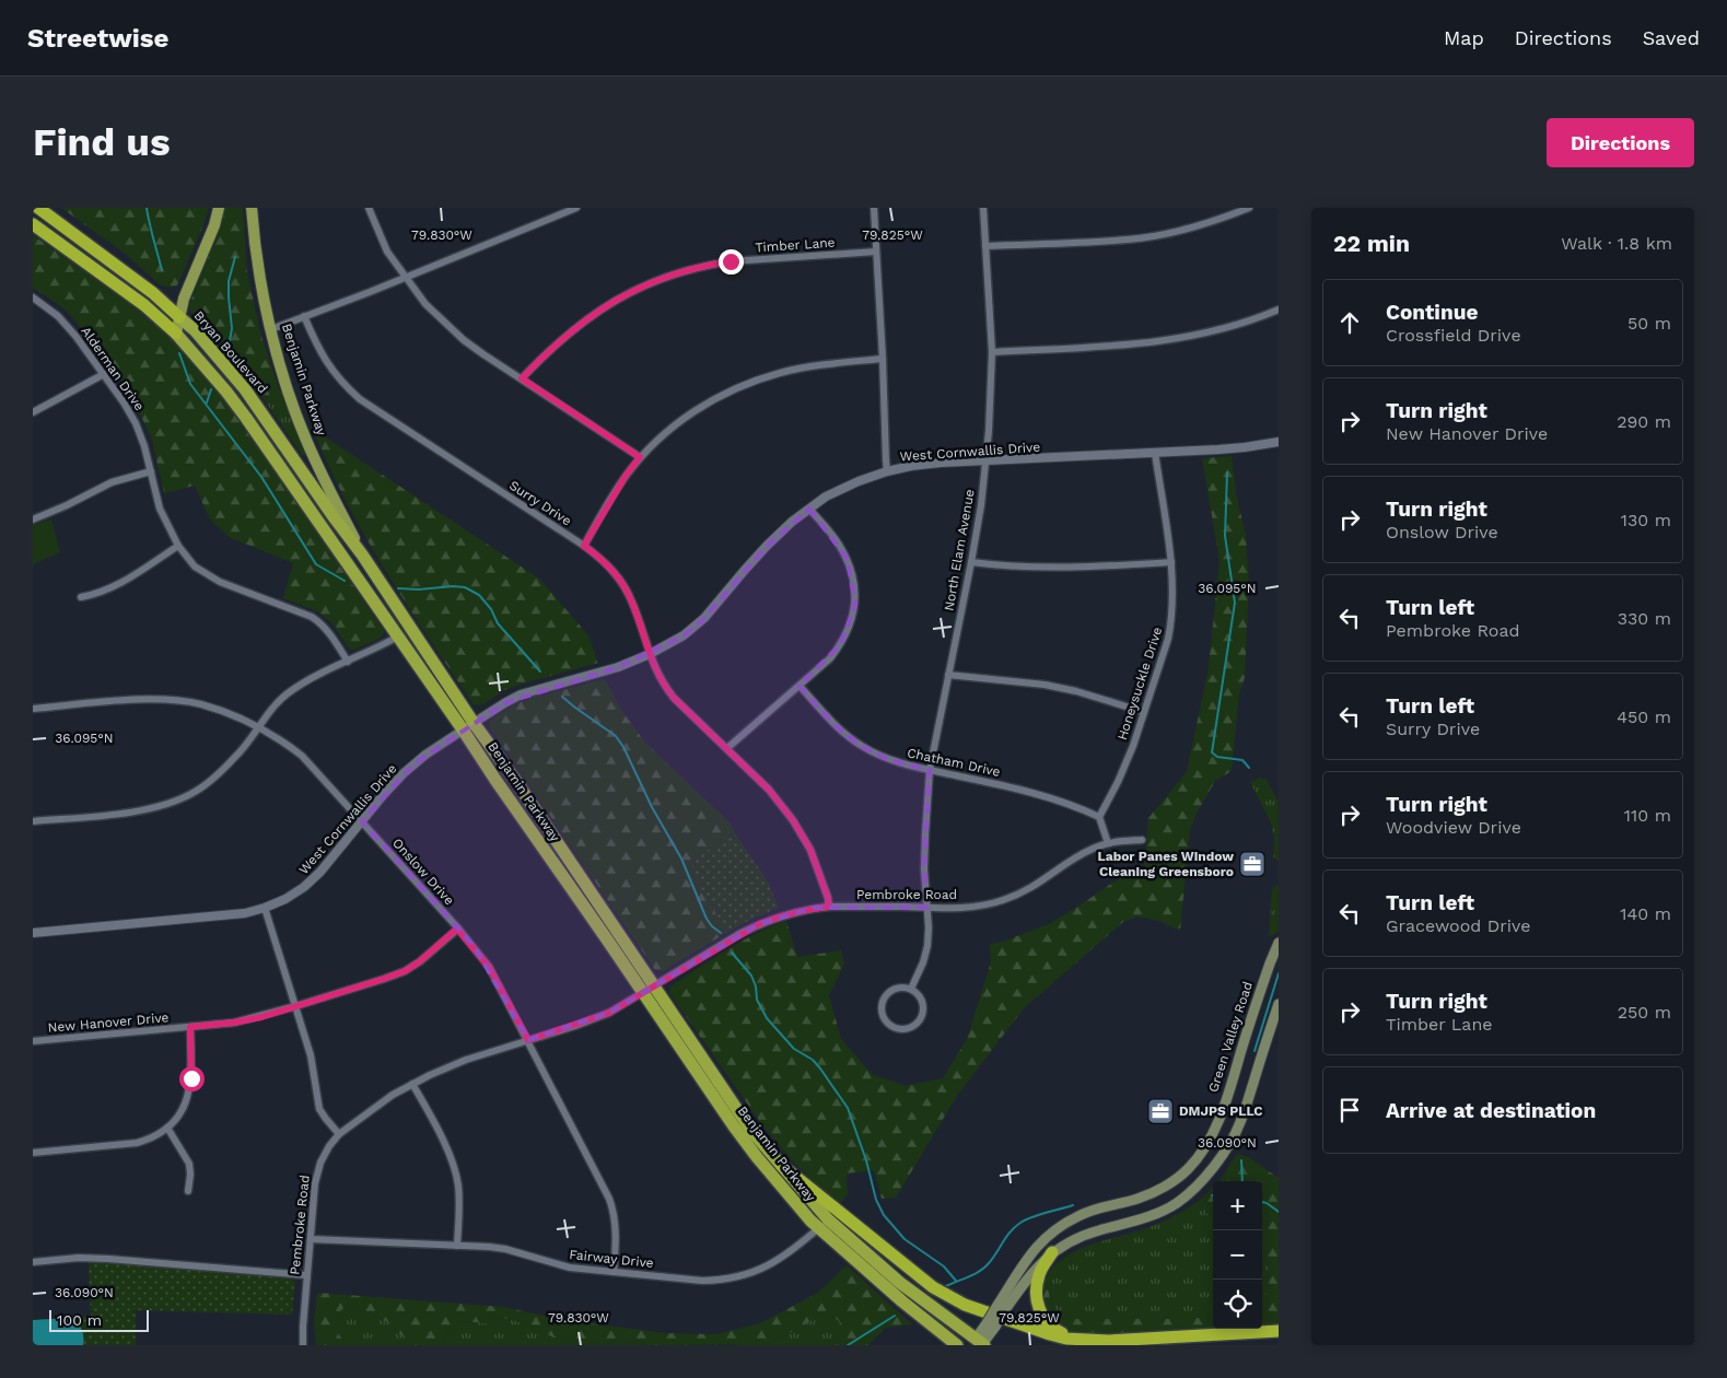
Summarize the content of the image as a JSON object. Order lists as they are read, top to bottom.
{
  "streets": {
    "highway": ["Bryan Boulevard", "Benjamin Parkway"],
    "main road": ["Green Valley Road"],
    "street": [
      "Timber Lane",
      "Alderman Drive",
      "West Cornwallis Drive",
      "Surry Drive",
      "North Elam Avenue",
      "Honeysuckle Drive",
      "Chatham Drive",
      "Onslow Drive",
      "Pembroke Road",
      "New Hanover Drive",
      "Fairway Drive"
    ]
  },
  "crossings": [
    ["Bryan Boulevard", "Benjamin Parkway"],
    ["Benjamin Parkway", "West Cornwallis Drive"],
    ["Benjamin Parkway", "Pembroke Road"],
    ["Benjamin Parkway", "Green Valley Road"],
    ["Benjamin Parkway", "Fairway Drive"],
    ["West Cornwallis Drive", "Surry Drive"],
    ["West Cornwallis Drive", "North Elam Avenue"],
    ["West Cornwallis Drive", "Honeysuckle Drive"],
    ["West Cornwallis Drive", "Onslow Drive"],
    ["Surry Drive", "Pembroke Road"],
    ["North Elam Avenue", "Chatham Drive"],
    ["North Elam Avenue", "Pembroke Road"],
    ["Honeysuckle Drive", "Chatham Drive"],
    ["Onslow Drive", "Pembroke Road"],
    ["Onslow Drive", "New Hanover Drive"],
    ["Onslow Drive", "Fairway Drive"],
    ["Pembroke Road", "Fairway Drive"]
  ],
  "places": {
    "office": ["Labor Panes Window Cleaning Greensboro", "DMJPS PLLC"]
  },
  "scale_bar": "100 m",
  "page": {
    "header": "Streetwise",
    "nav": ["Map", "Directions", "Saved"],
    "buttons": "Directions",
    "title": "Find us",
    "heading": ["22 min", "Walk · 1.8 km"],
    "list": [
      ["Continue", "Crossfield Drive", "50 m"],
      ["Turn right", "New Hanover Drive", "290 m"],
      ["Turn right", "Onslow Drive", "130 m"],
      ["Turn left", "Pembroke Road", "330 m"],
      ["Turn left", "Surry Drive", "450 m"],
      ["Turn right", "Woodview Drive", "110 m"],
      ["Turn left", "Gracewood Drive", "140 m"],
      ["Turn right", "Timber Lane", "250 m"],
      "Arrive at destination"
    ],
    "map_buttons": ["+", "−"],
    "scale": "100 m"
  },
  "coordinates": [
    "79.830°W",
    "79.825°W",
    "36.095°N",
    "36.090°N"
  ]
}
